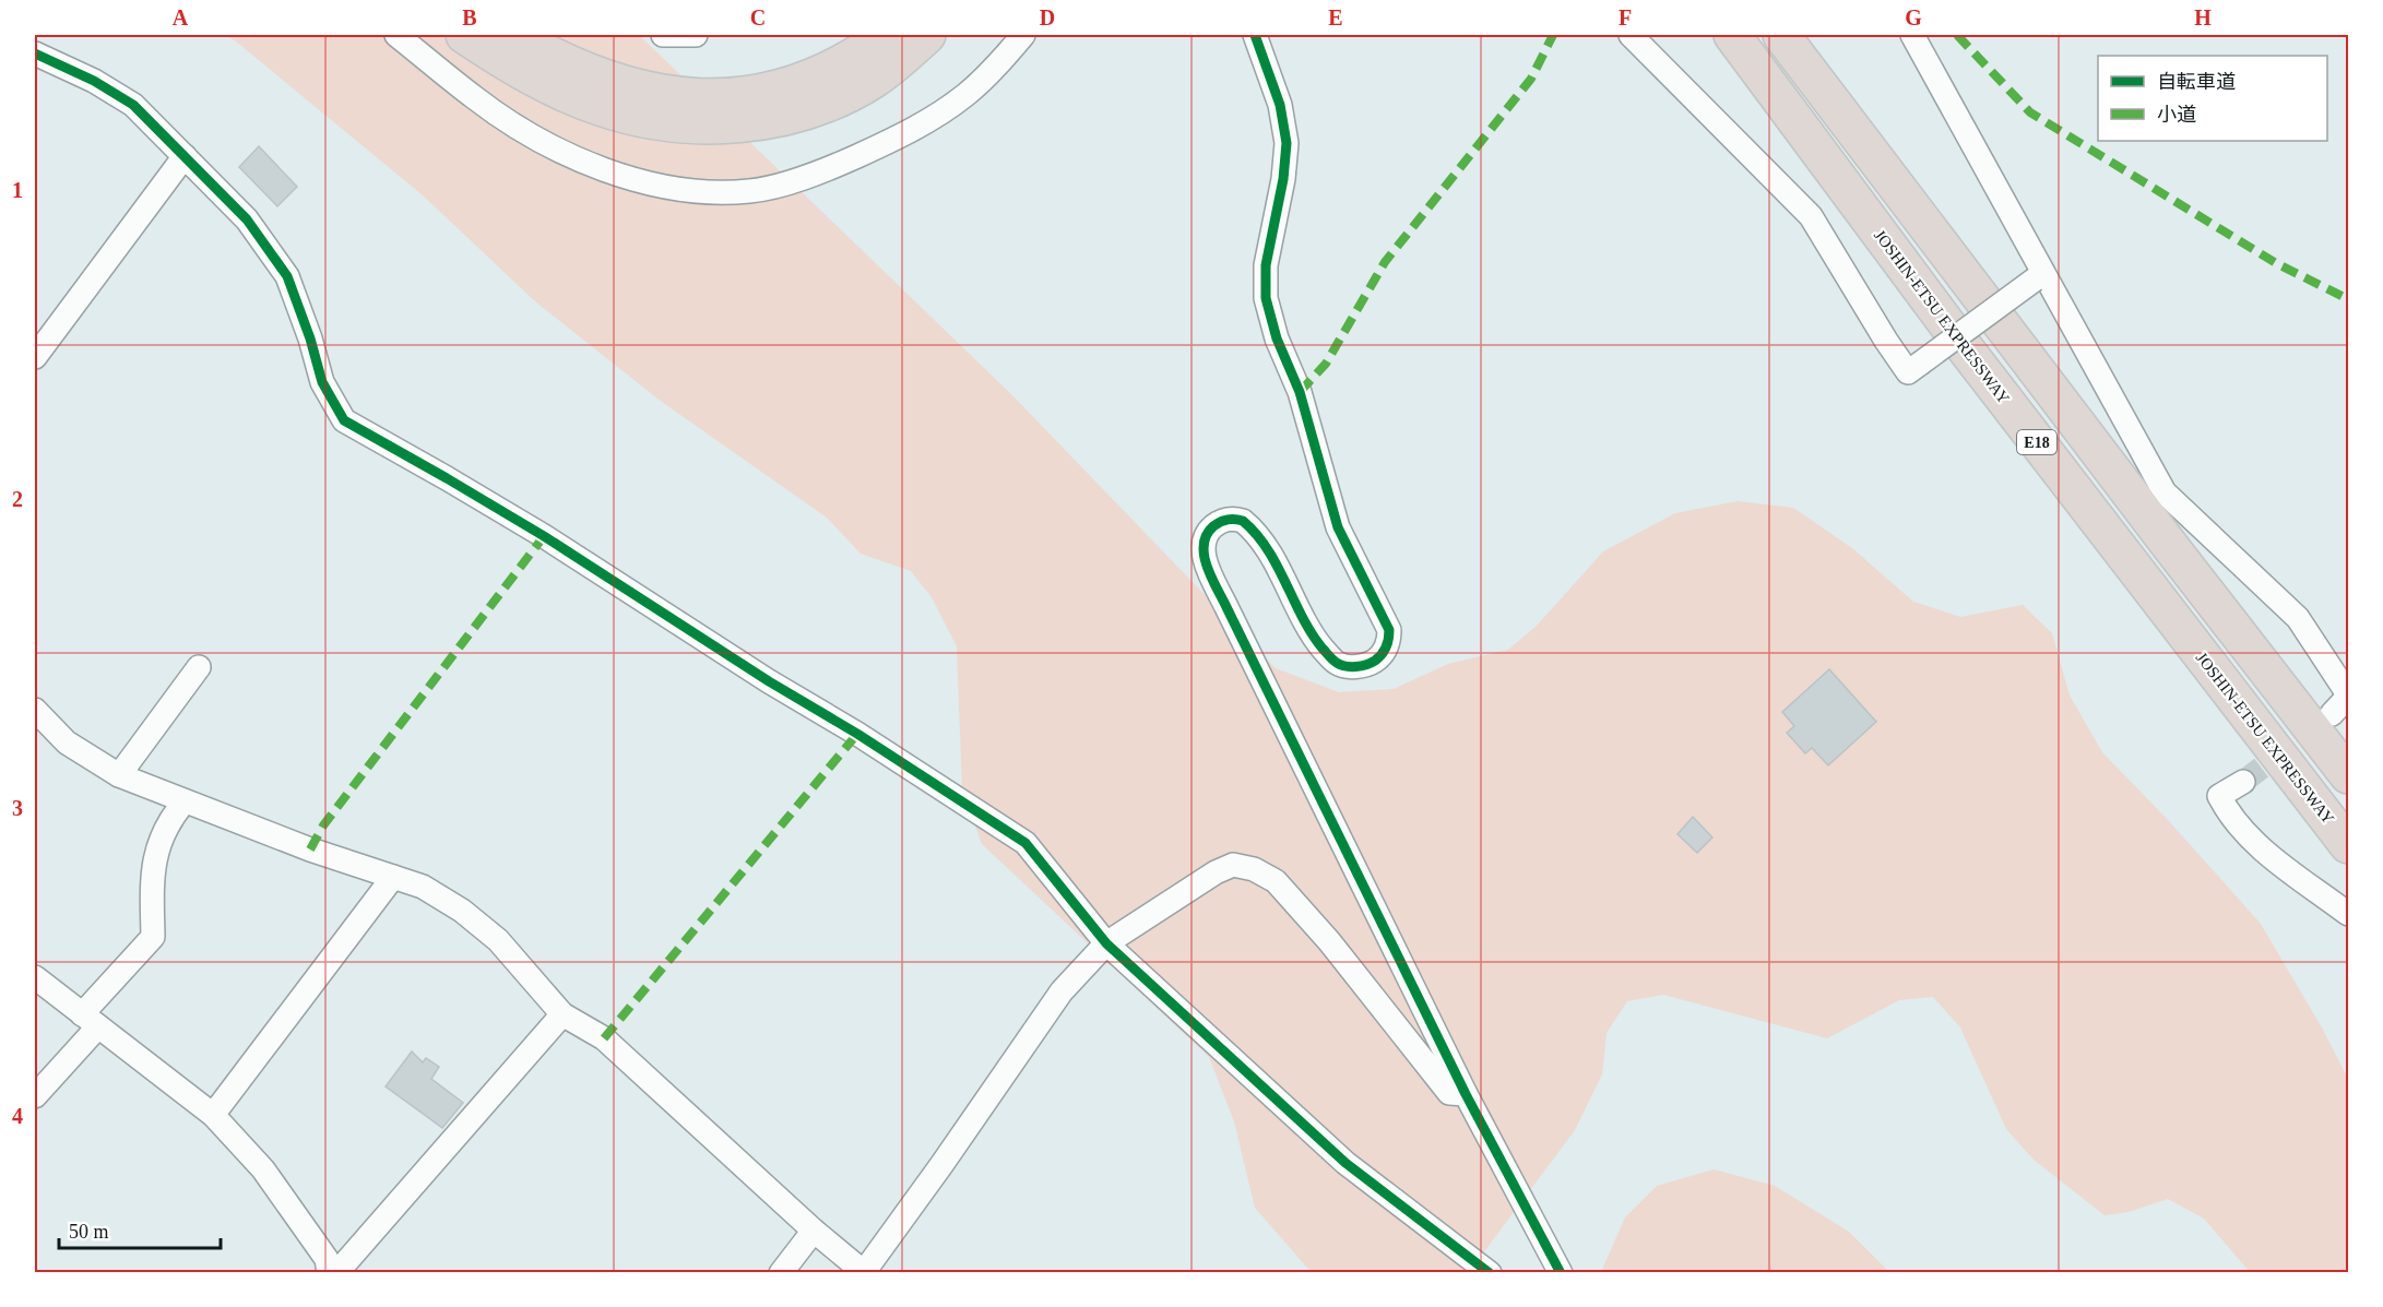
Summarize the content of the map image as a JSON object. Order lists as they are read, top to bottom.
{
  "streets": {
    "highway": ["JOSHIN-ETSU EXPRESSWAY", "E18"]
  },
  "legend": ["自転車道", "小道"],
  "scale_bar": "50 m",
  "grid": {
    "columns": [
      "A",
      "B",
      "C",
      "D",
      "E",
      "F",
      "G",
      "H"
    ],
    "rows": [
      "1",
      "2",
      "3",
      "4"
    ]
  }
}
